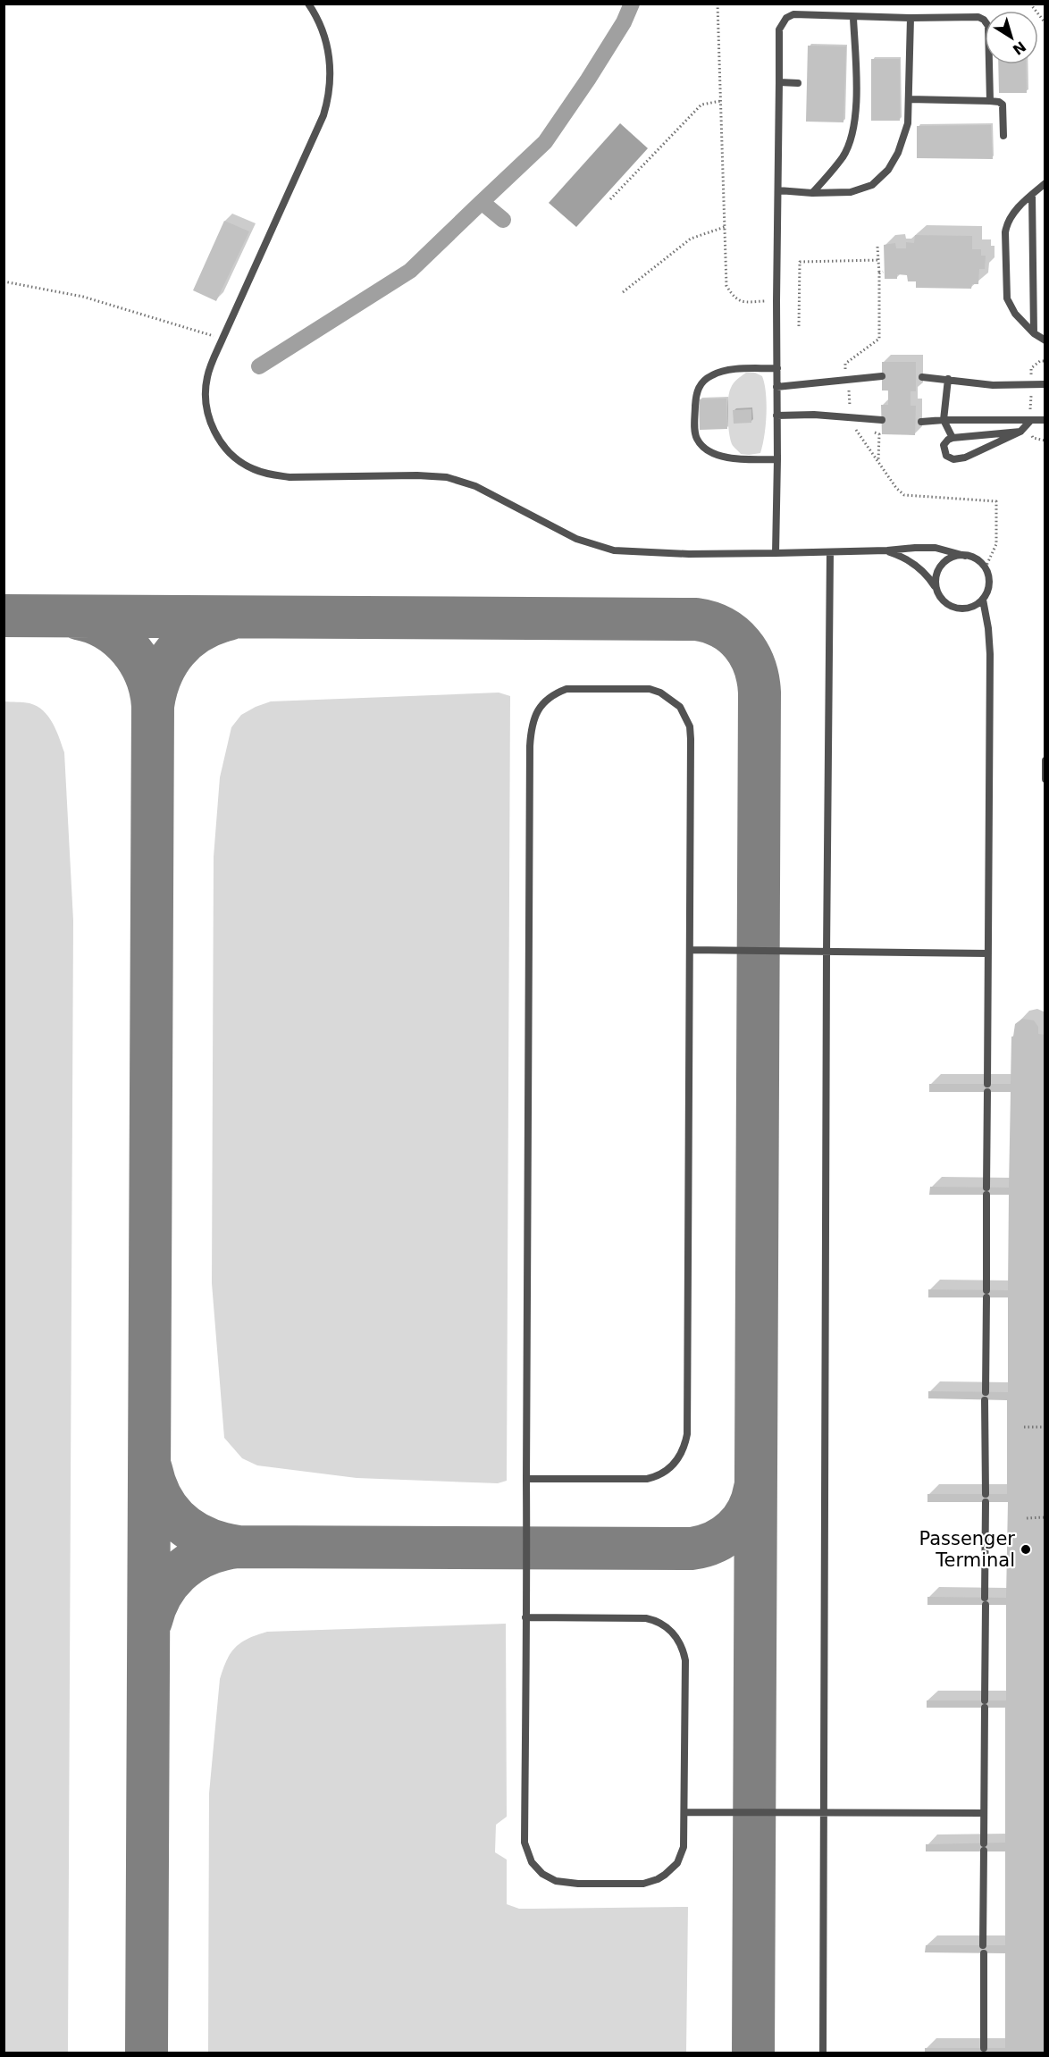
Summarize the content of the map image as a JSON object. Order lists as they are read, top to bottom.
{
  "places": ["Passenger Terminal"],
  "north": "bottom right"
}
